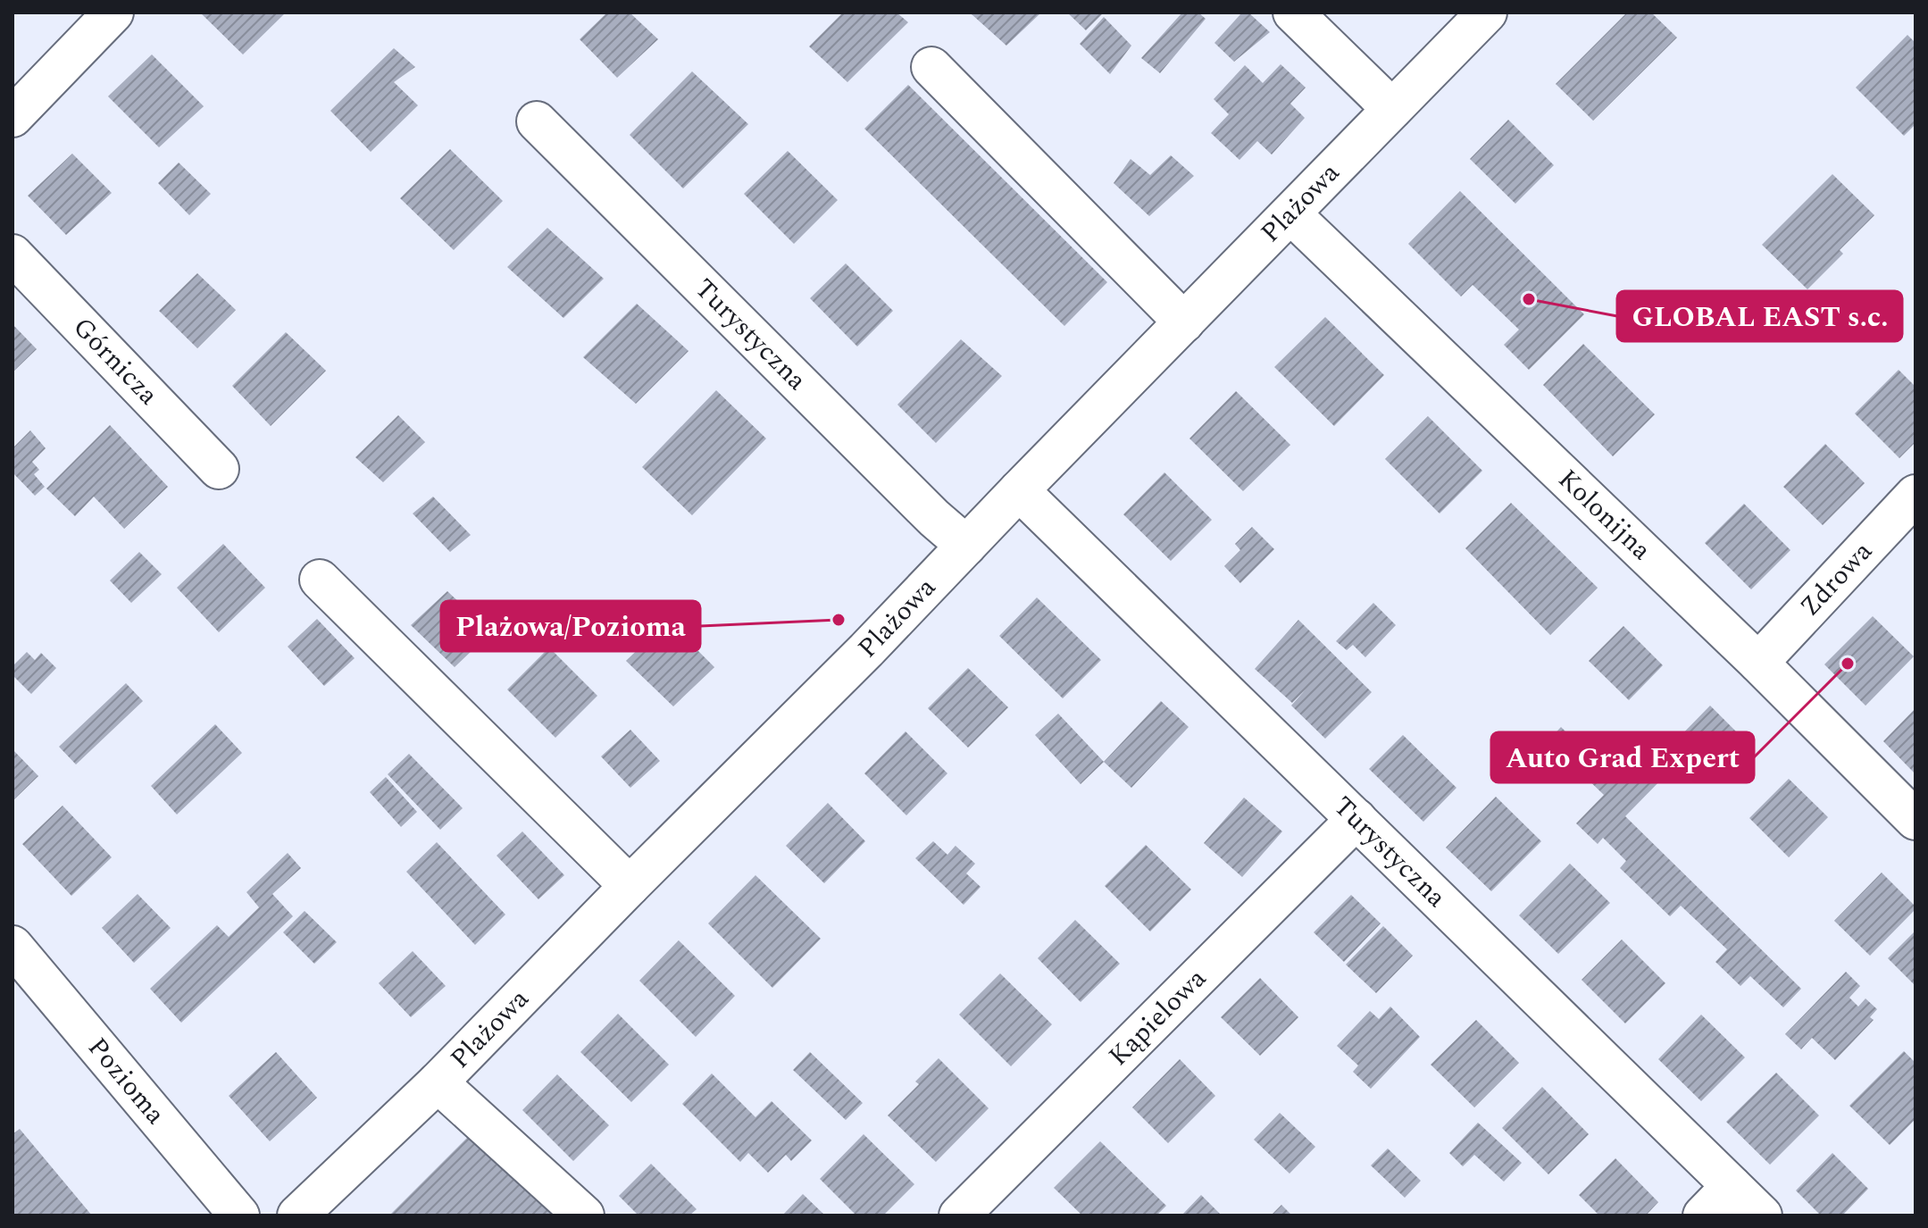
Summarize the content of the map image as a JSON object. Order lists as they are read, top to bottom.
{
  "streets": {
    "street": [
      "Plażowa",
      "Turystyczna",
      "Górnicza",
      "Kolonijna",
      "Zdrowa",
      "Kąpielowa",
      "Pozioma"
    ]
  },
  "crossings": [
    ["Plażowa", "Turystyczna"],
    ["Plażowa", "Kolonijna"],
    ["Turystyczna", "Kąpielowa"],
    ["Kolonijna", "Zdrowa"]
  ],
  "places": ["GLOBAL EAST s.c.", "Plażowa/Pozioma", "Auto Grad Expert"]
}
